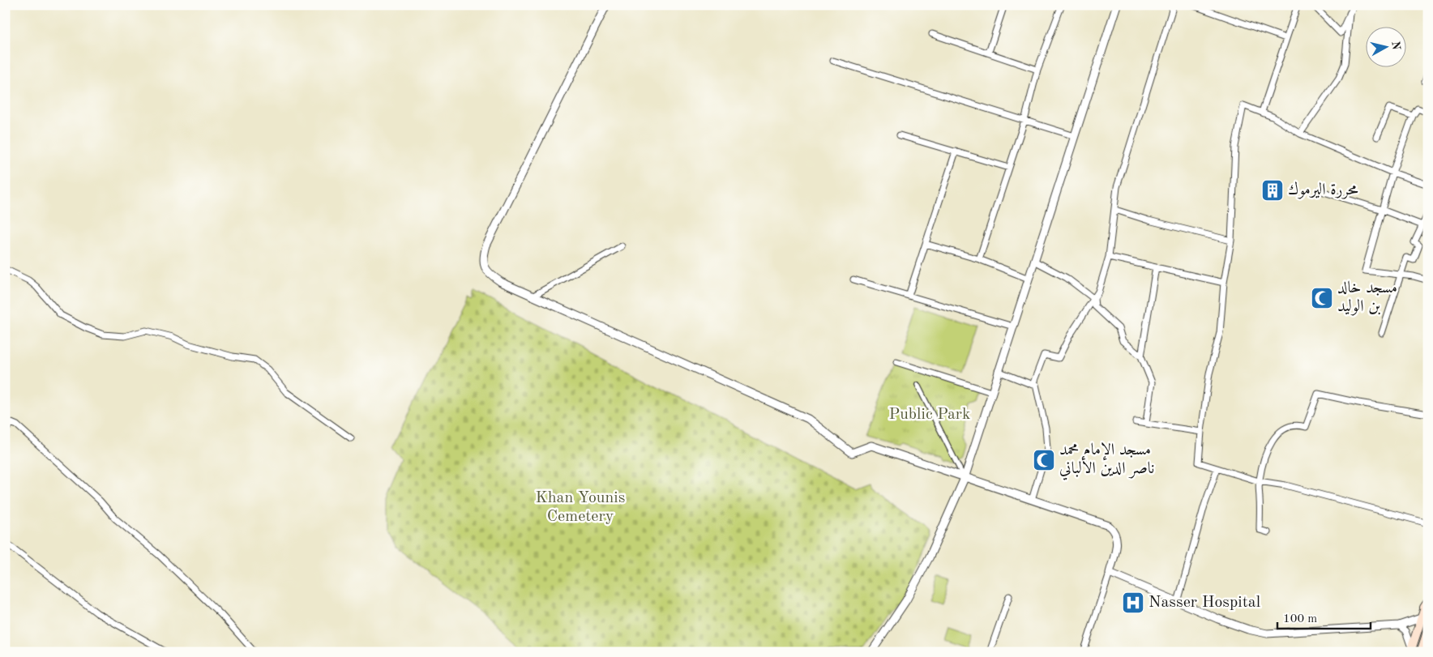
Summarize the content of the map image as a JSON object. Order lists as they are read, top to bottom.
{
  "parks": ["Public Park", "Khan Younis Cemetery"],
  "places": {
    "building": ["محررة اليرموك"],
    "mosque": ["مسجد خالد بن الوليد", "مسجد الإمام محمد ناصر الدين الألباني"],
    "hospital": ["Nasser Hospital"]
  },
  "scale_bar": "100 m",
  "north": "right"
}
